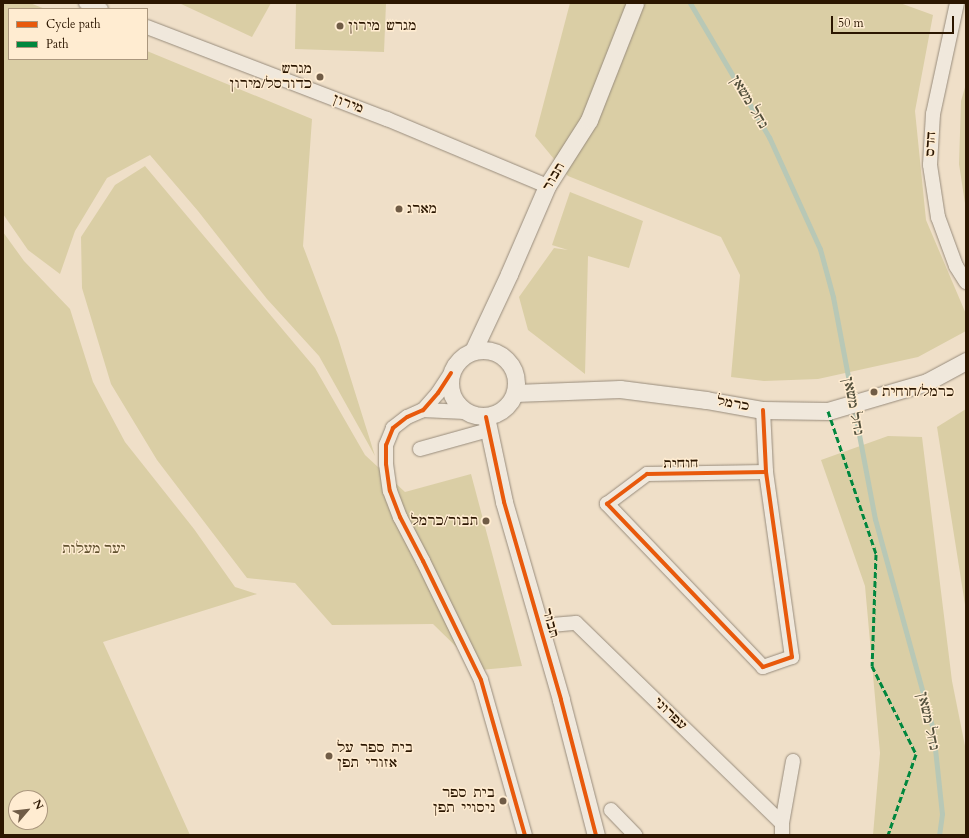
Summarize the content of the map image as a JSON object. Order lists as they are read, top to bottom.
{
  "streets": {
    "street": [
      "מירון",
      "הדס",
      "תבור",
      "כרמל",
      "חוחית",
      "עפרוני"
    ]
  },
  "crossings": [
    ["מירון", "תבור"],
    ["תבור", "כרמל"],
    ["תבור", "עפרוני"]
  ],
  "water": ["נחל משאן"],
  "parks": ["יער מעלות"],
  "places": [
    "מגרש מירון",
    "מגרש כדורסל/מירון",
    "מארג",
    "כרמל/חוחית",
    "תבור/כרמל",
    "בית ספר על אזורי תפן",
    "בית ספר ניסויי תפן"
  ],
  "legend": ["Cycle path", "Path"],
  "scale_bar": "50 m",
  "north": "top right"
}
